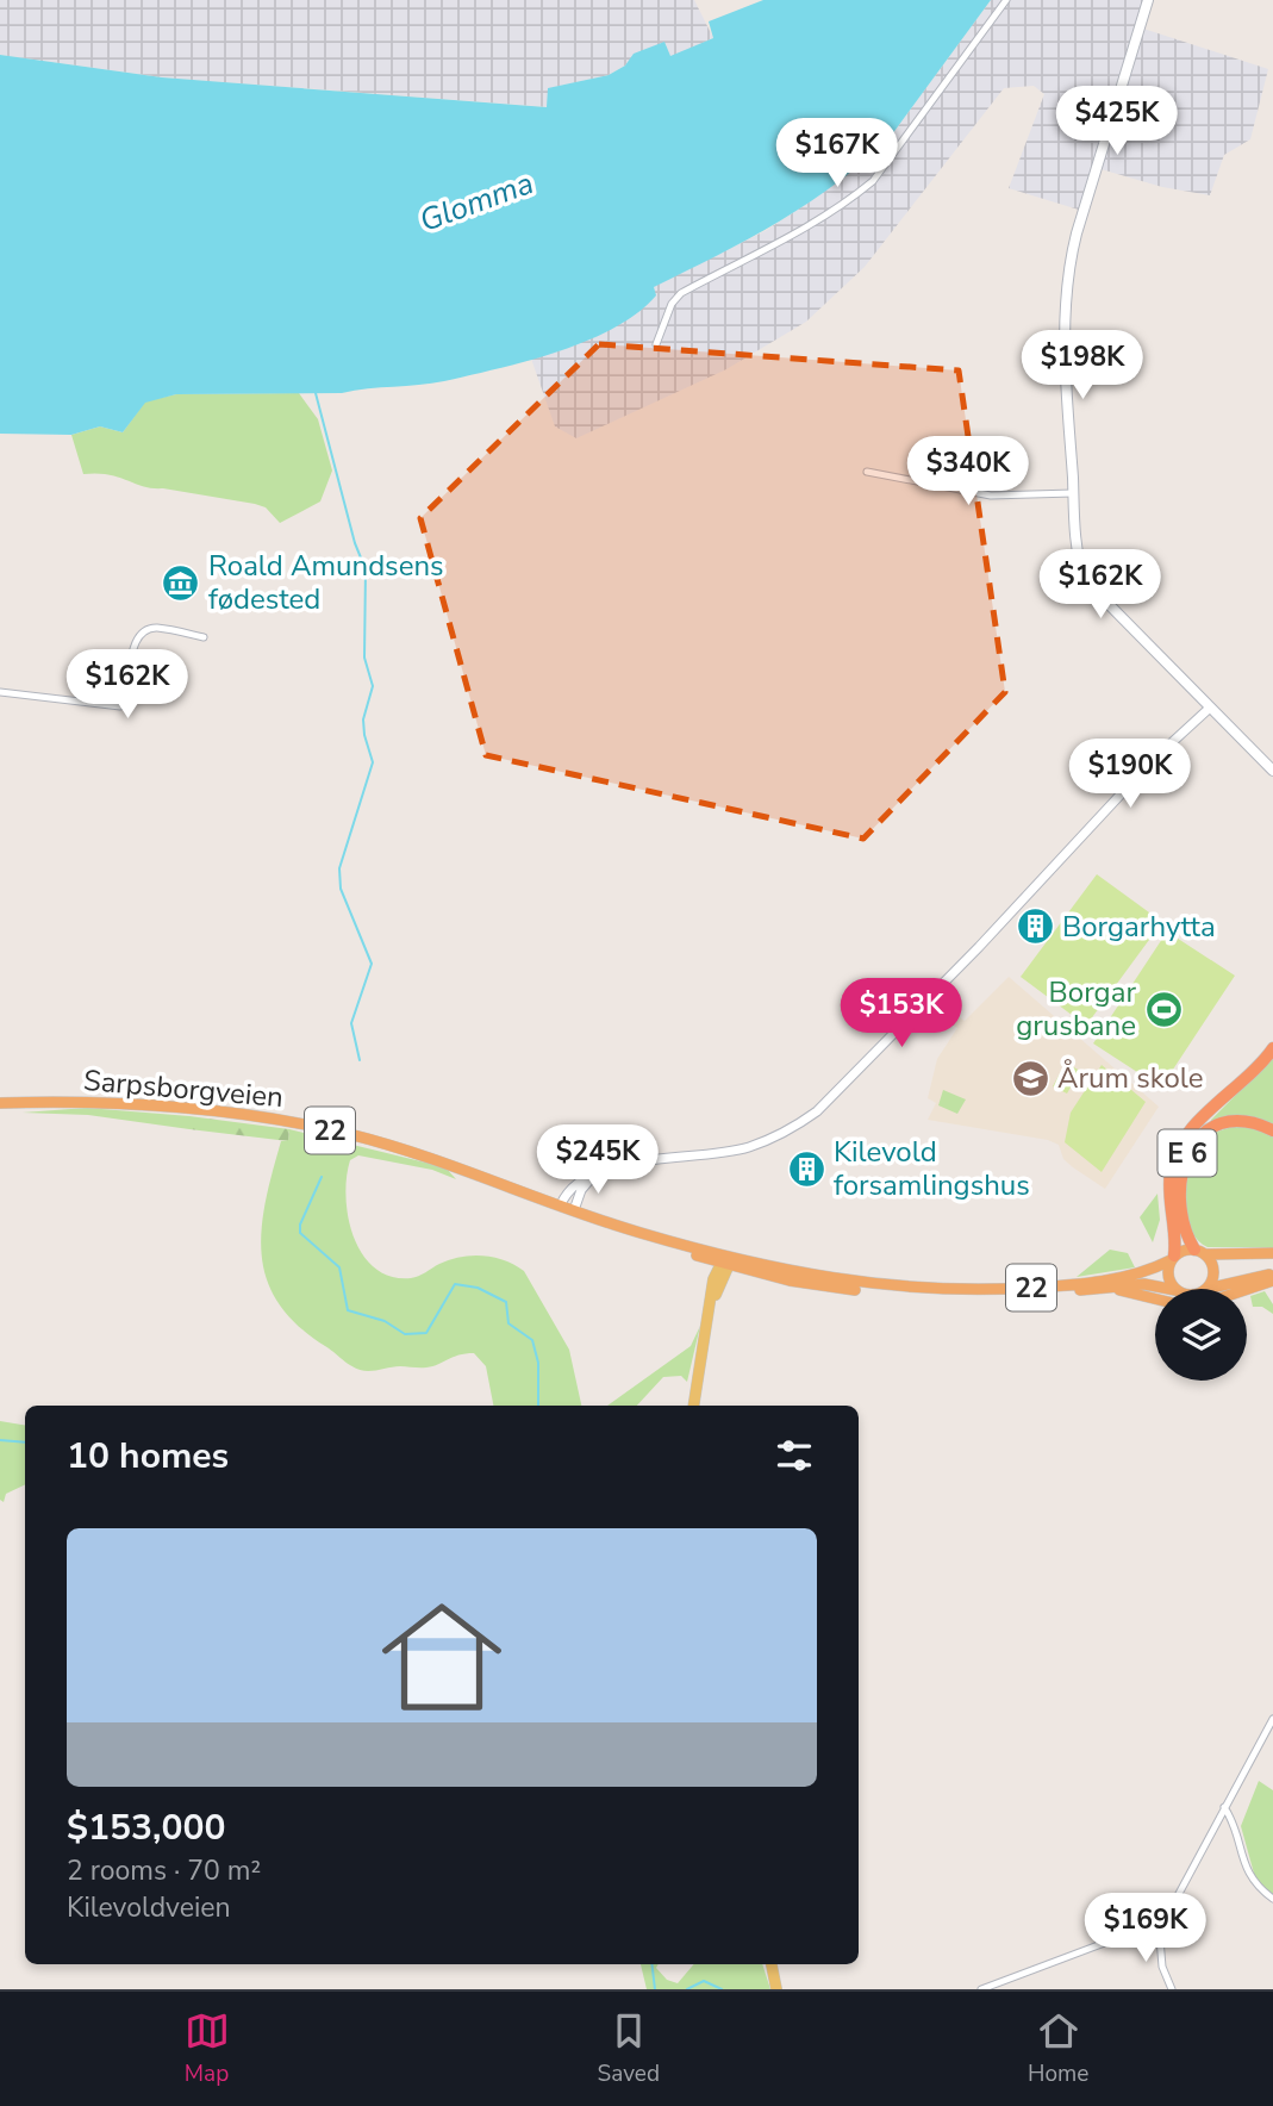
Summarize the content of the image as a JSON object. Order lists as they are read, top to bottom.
{
  "streets": {
    "highway": ["Sarpsborgveien", "22", "E 6"]
  },
  "crossings": [
    ["Sarpsborgveien", "22"],
    ["Sarpsborgveien", "E 6"],
    ["22", "E 6"]
  ],
  "water": ["Glomma"],
  "places": {
    "museum": ["Roald Amundsens fødested"],
    "building": ["Borgarhytta", "Kilevold forsamlingshus"],
    "sports": ["Borgar grusbane"],
    "school or university": ["Årum skole"]
  },
  "page": {
    "price": [
      "$425K",
      "$167K",
      "$198K",
      "$340K",
      "$162K",
      "$162K",
      "$190K",
      "$153K",
      "$245K",
      "$169K"
    ],
    "heading": "10 homes",
    "list": [
      {
        "name": "$153,000",
        "note": "2 rooms · 70 m² · Kilevoldveien"
      }
    ],
    "tabs": ["Map", "Saved", "Home"]
  }
}
